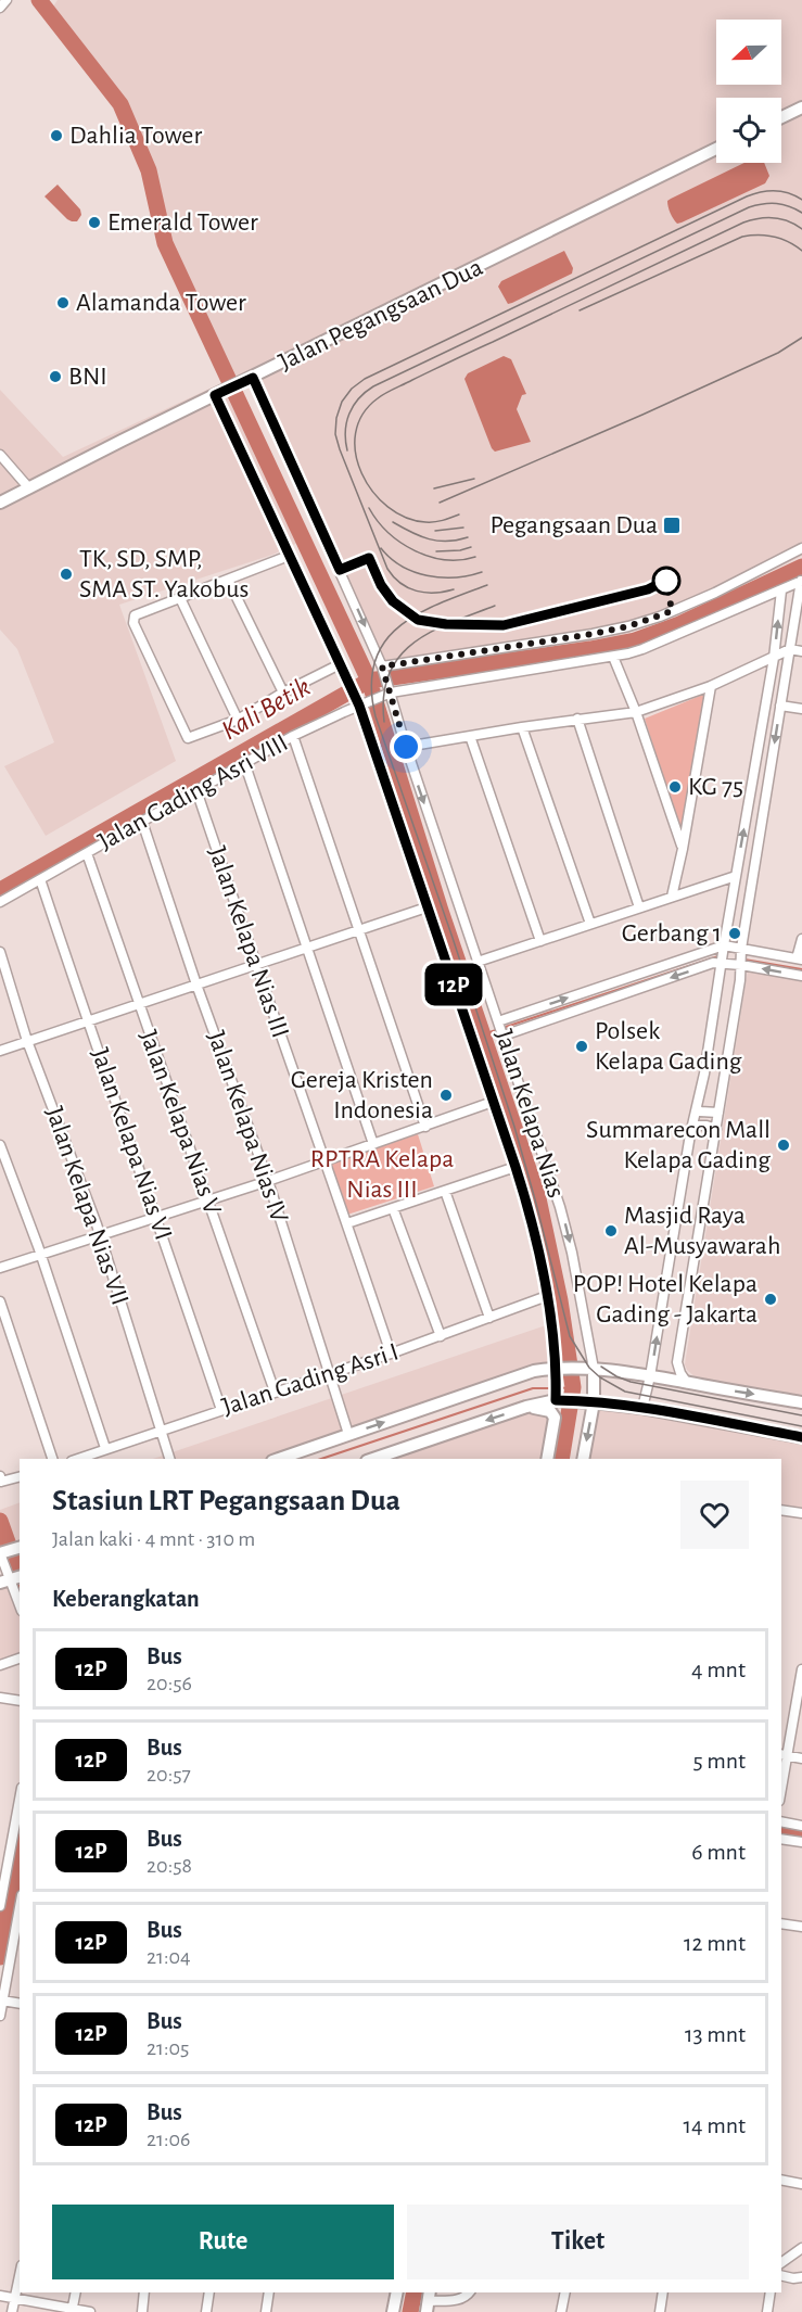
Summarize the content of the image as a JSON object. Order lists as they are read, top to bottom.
{
  "streets": {
    "main road": ["Jalan Pegangsaan Dua"],
    "street": [
      "Jalan Gading Asri VIII",
      "Jalan Kelapa Nias III",
      "Jalan Kelapa Nias",
      "Jalan Kelapa Nias V",
      "Jalan Kelapa Nias IV",
      "Jalan Kelapa Nias VI",
      "Jalan Kelapa Nias VII",
      "Jalan Gading Asri I"
    ]
  },
  "crossings": [
    ["Jalan Pegangsaan Dua", "Jalan Kelapa Nias"],
    ["Jalan Gading Asri VIII", "Jalan Kelapa Nias III"],
    ["Jalan Gading Asri VIII", "Jalan Kelapa Nias"],
    ["Jalan Gading Asri VIII", "Jalan Kelapa Nias V"],
    ["Jalan Gading Asri VIII", "Jalan Kelapa Nias IV"],
    ["Jalan Gading Asri VIII", "Jalan Kelapa Nias VI"],
    ["Jalan Kelapa Nias III", "Jalan Gading Asri I"],
    ["Jalan Kelapa Nias", "Jalan Gading Asri I"],
    ["Jalan Kelapa Nias V", "Jalan Gading Asri I"],
    ["Jalan Kelapa Nias IV", "Jalan Gading Asri I"],
    ["Jalan Kelapa Nias VI", "Jalan Gading Asri I"],
    ["Jalan Kelapa Nias VII", "Jalan Gading Asri I"]
  ],
  "water": ["Kali Betik"],
  "parks": ["RPTRA Kelapa Nias III"],
  "places": {
    "other": [
      "Dahlia Tower",
      "Emerald Tower",
      "Alamanda Tower",
      "BNI",
      "TK, SD, SMP, SMA ST. Yakobus",
      "KG 75",
      "Gerbang 1",
      "Polsek Kelapa Gading",
      "Gereja Kristen Indonesia",
      "Summarecon Mall Kelapa Gading",
      "Masjid Raya Al-Musyawarah",
      "POP! Hotel Kelapa Gading - Jakarta"
    ],
    "transit": ["Pegangsaan Dua"]
  },
  "lines": ["bus line 12P"],
  "north": "left",
  "page": {
    "on_map": "12P",
    "heading": [
      ["Stasiun LRT Pegangsaan Dua", "Jalan kaki · 4 mnt · 310 m"],
      "Keberangkatan"
    ],
    "list": [
      {
        "mark": "12P",
        "name": "Bus",
        "note": "20:56",
        "value": "4 mnt"
      },
      {
        "mark": "12P",
        "name": "Bus",
        "note": "20:57",
        "value": "5 mnt"
      },
      {
        "mark": "12P",
        "name": "Bus",
        "note": "20:58",
        "value": "6 mnt"
      },
      {
        "mark": "12P",
        "name": "Bus",
        "note": "21:04",
        "value": "12 mnt"
      },
      {
        "mark": "12P",
        "name": "Bus",
        "note": "21:05",
        "value": "13 mnt"
      },
      {
        "mark": "12P",
        "name": "Bus",
        "note": "21:06",
        "value": "14 mnt"
      }
    ],
    "buttons": ["Rute", "Tiket"]
  }
}
